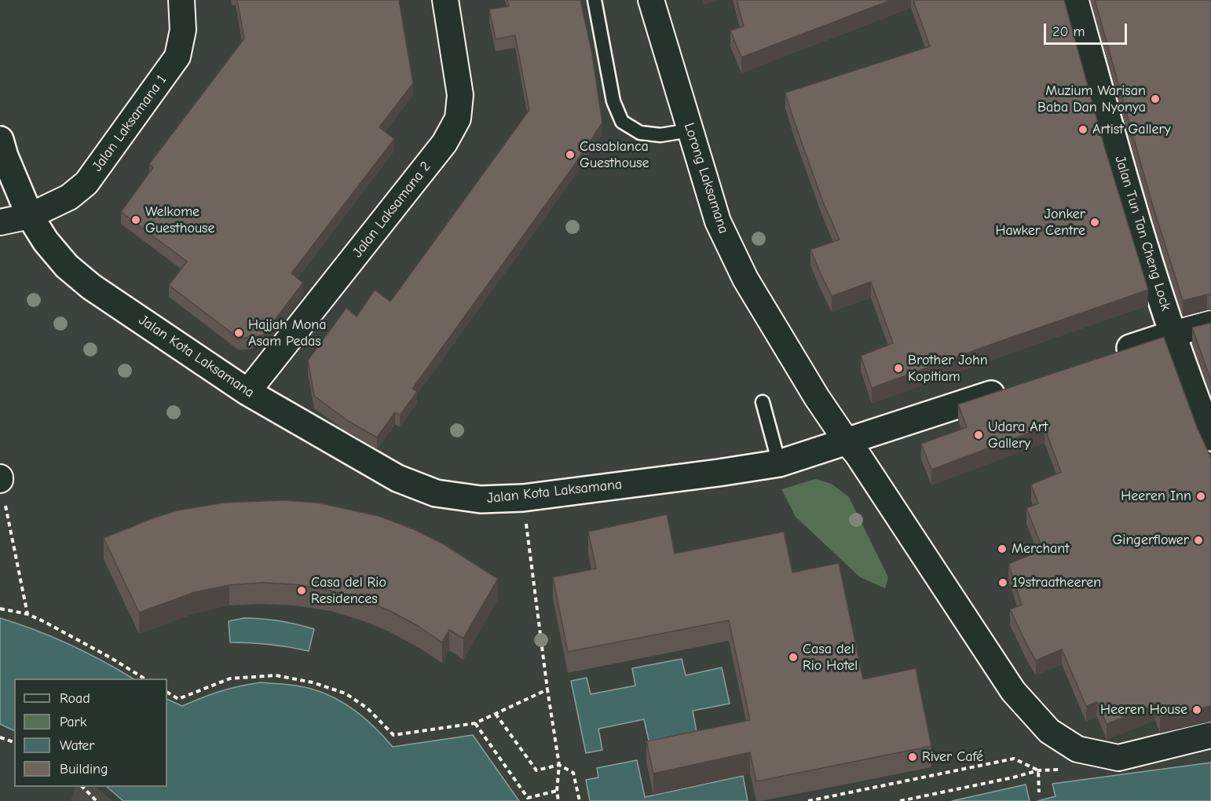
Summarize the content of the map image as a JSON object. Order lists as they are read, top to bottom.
{
  "streets": {
    "street": [
      "Jalan Laksamana 1",
      "Lorong Laksamana",
      "Jalan Laksamana 2",
      "Jalan Tun Tan Cheng Lock",
      "Jalan Kota Laksamana"
    ]
  },
  "crossings": [
    ["Jalan Laksamana 1", "Jalan Kota Laksamana"],
    ["Lorong Laksamana", "Jalan Kota Laksamana"],
    ["Jalan Laksamana 2", "Jalan Kota Laksamana"]
  ],
  "places": [
    "Muzium Warisan Baba Dan Nyonya",
    "Artist Gallery",
    "Casablanca Guesthouse",
    "Welkome Guesthouse",
    "Jonker Hawker Centre",
    "Hajjah Mona Asam Pedas",
    "Brother John Kopitiam",
    "Udara Art Gallery",
    "Heeren Inn",
    "Gingerflower",
    "Merchant",
    "19straatheeren",
    "Casa del Rio Residences",
    "Casa del Rio Hotel",
    "Heeren House",
    "River Café"
  ],
  "legend": [
    "Road",
    "Park",
    "Water",
    "Building"
  ],
  "scale_bar": "20 m"
}
